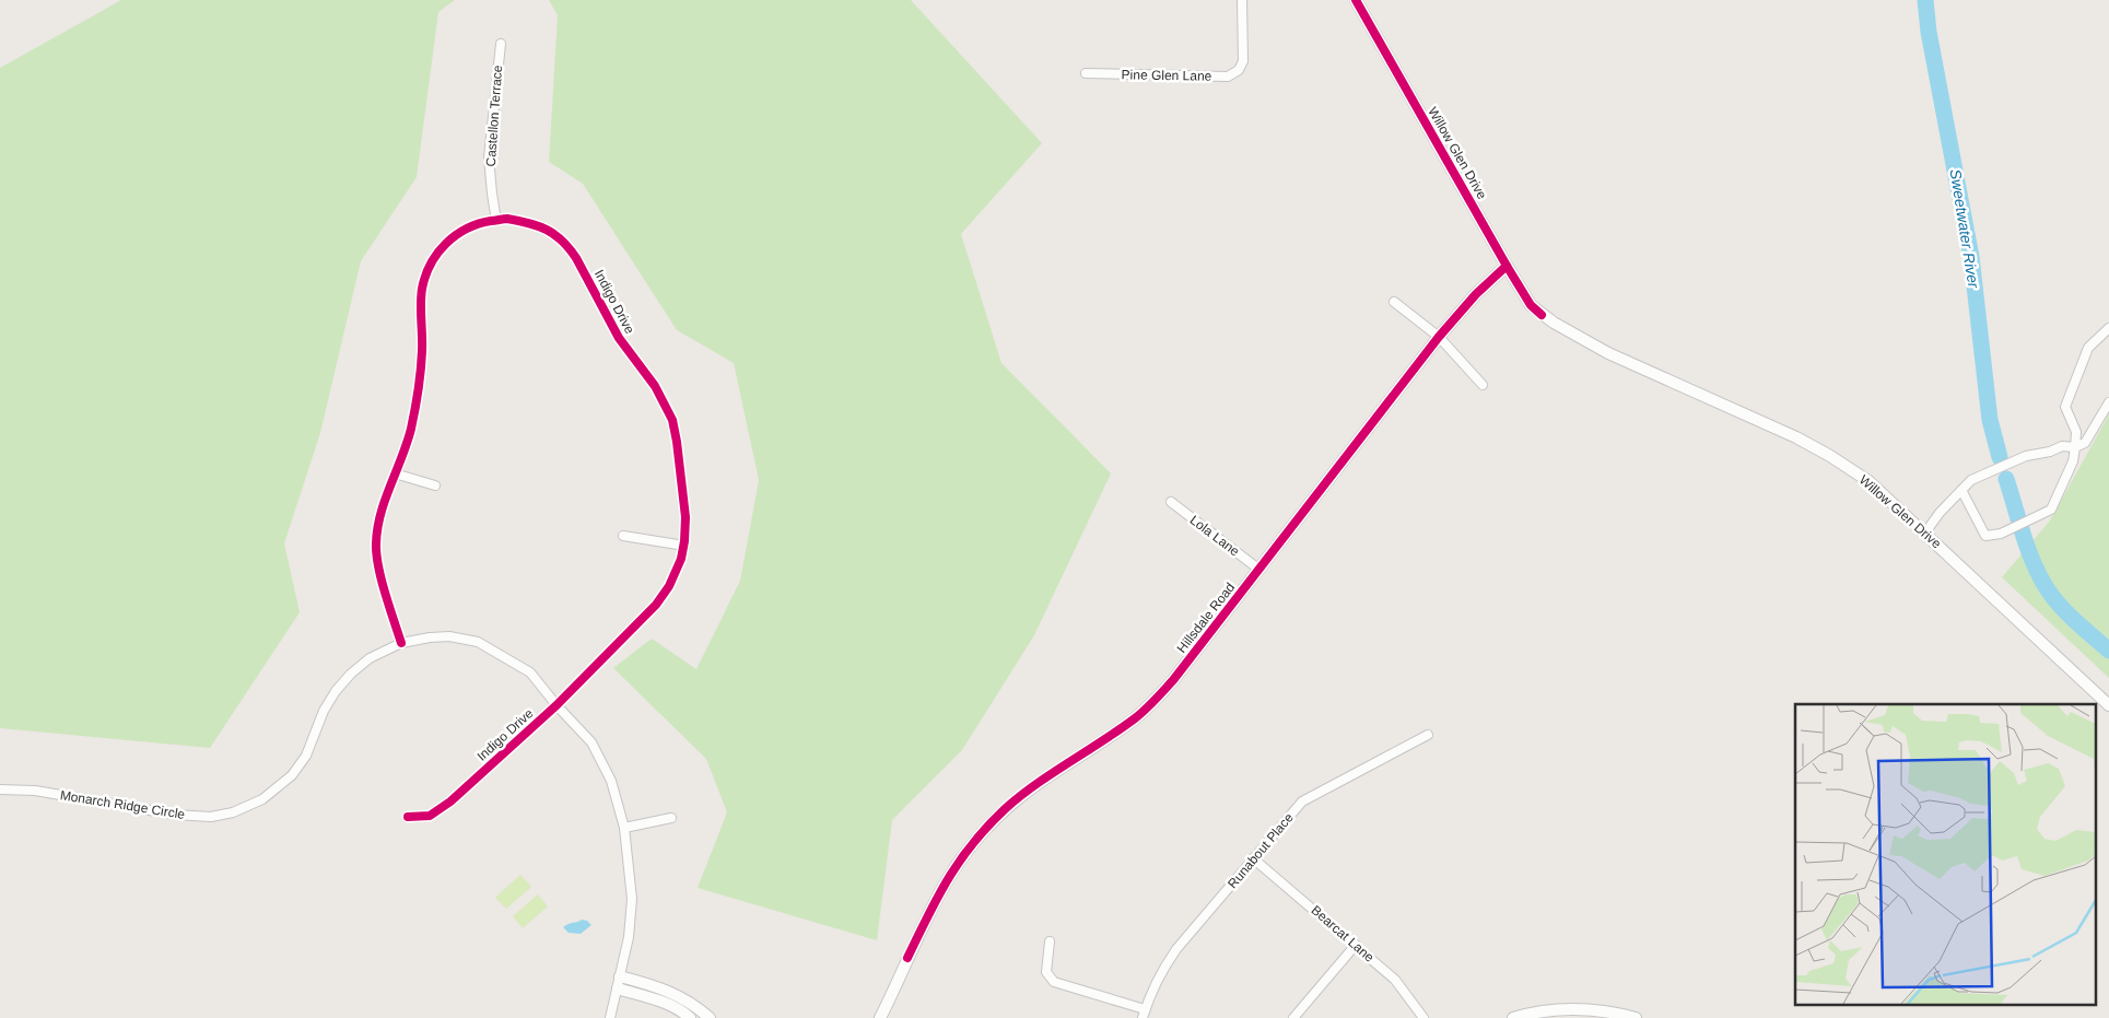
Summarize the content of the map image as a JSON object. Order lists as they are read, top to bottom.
{
  "streets": {
    "main road": ["Willow Glen Drive", "Hillsdale Road"],
    "street": [
      "Pine Glen Lane",
      "Castellon Terrace",
      "Indigo Drive",
      "Lola Lane",
      "Monarch Ridge Circle",
      "Runabout Place",
      "Bearcat Lane"
    ]
  },
  "crossings": [
    ["Castellon Terrace", "Indigo Drive"],
    ["Willow Glen Drive", "Hillsdale Road"],
    ["Indigo Drive", "Monarch Ridge Circle"],
    ["Lola Lane", "Hillsdale Road"],
    ["Runabout Place", "Bearcat Lane"]
  ],
  "water": ["Sweetwater River"]
}
